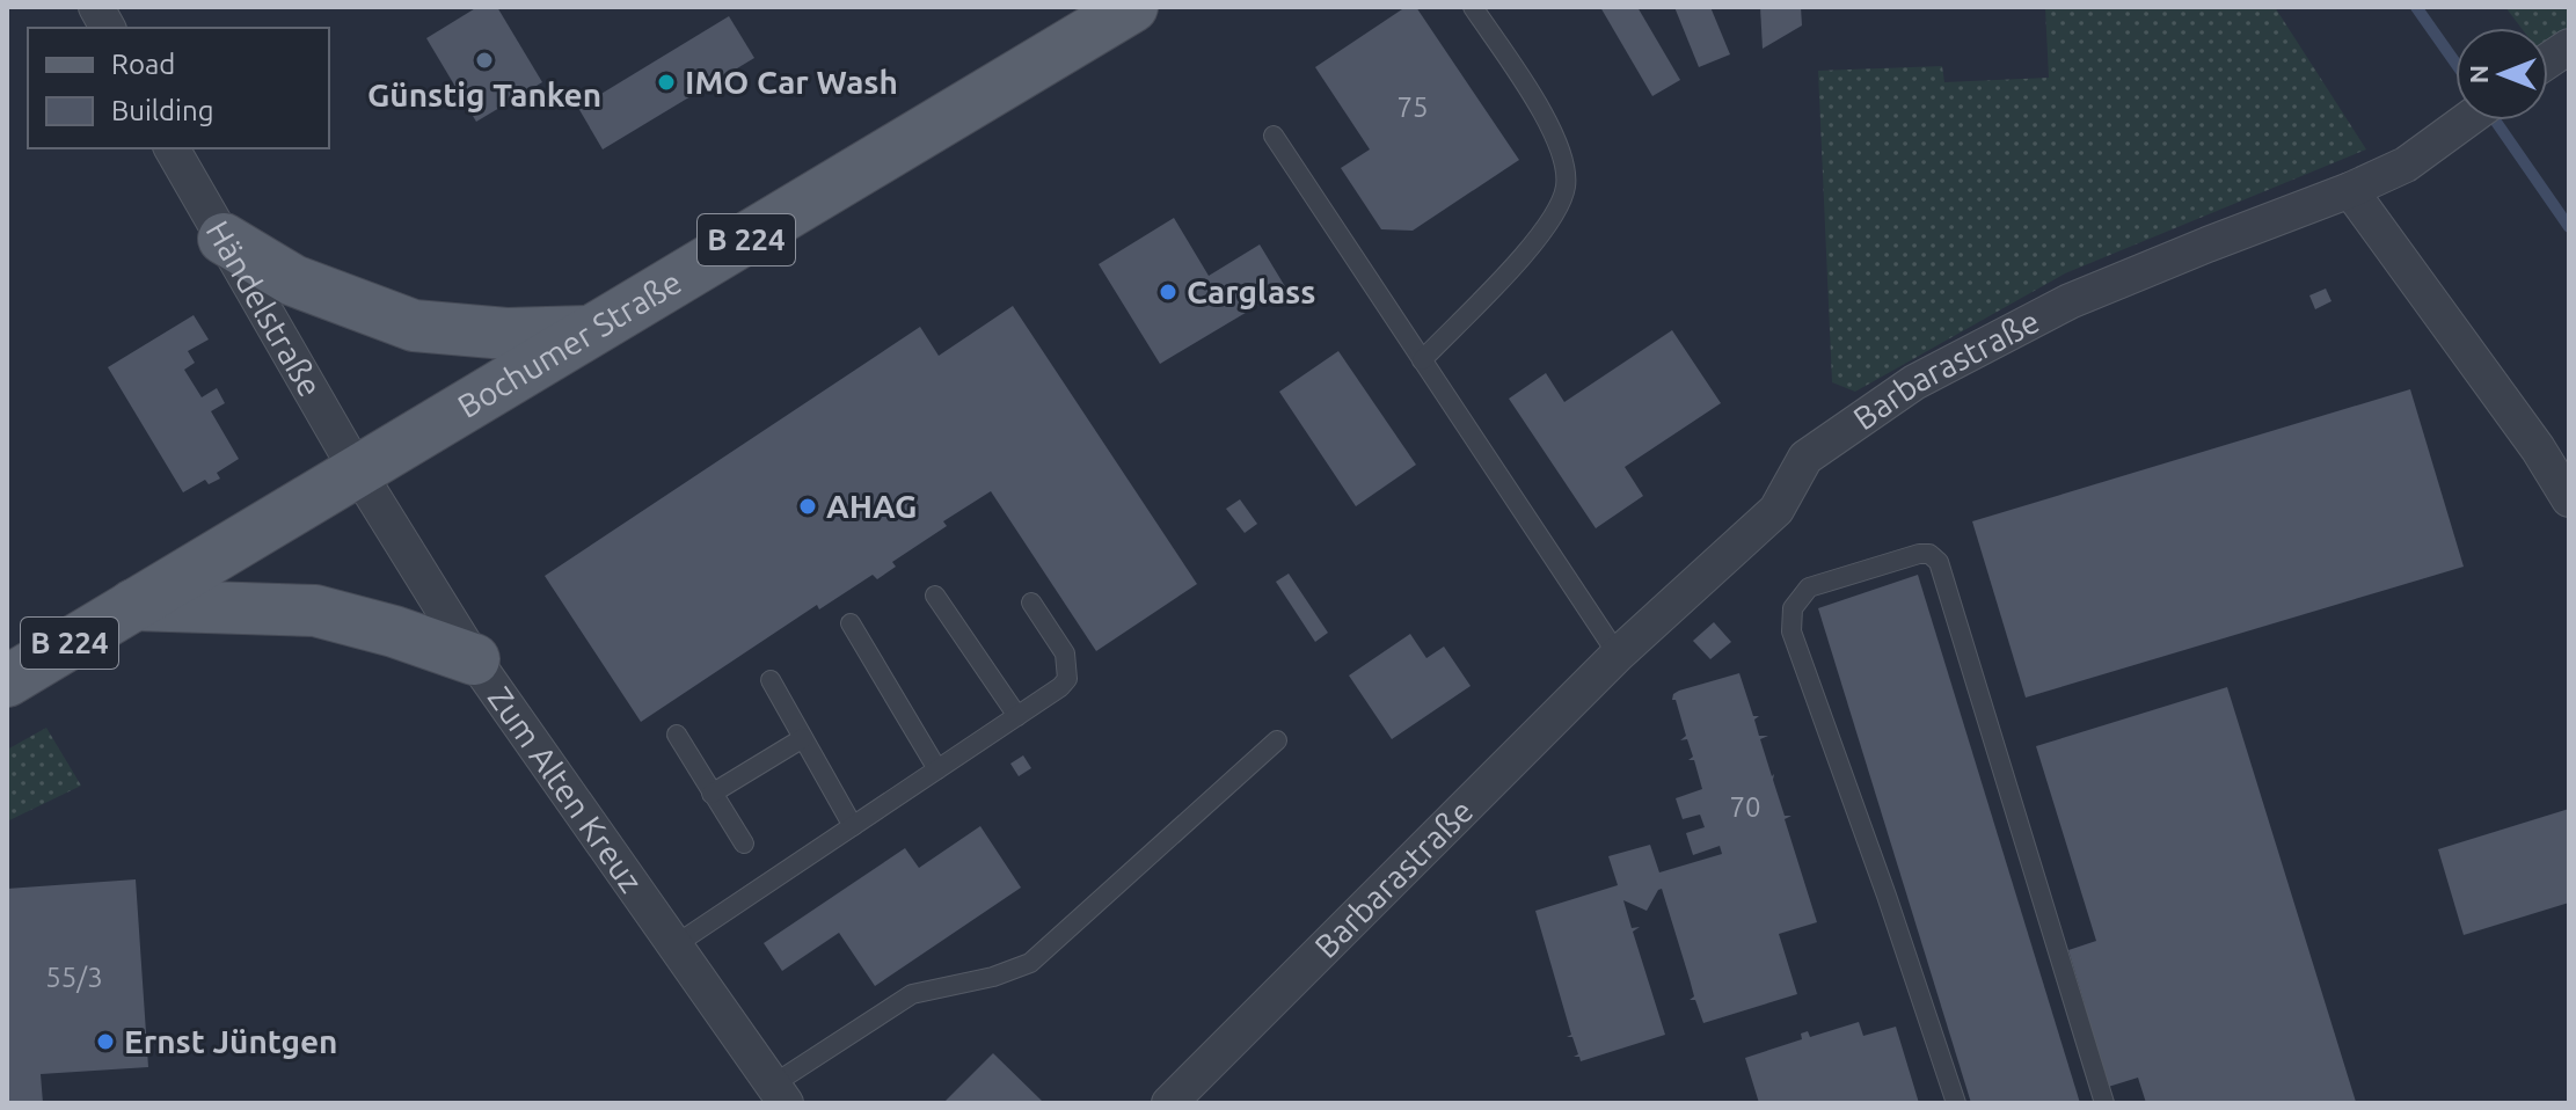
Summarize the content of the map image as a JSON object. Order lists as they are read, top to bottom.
{
  "streets": {
    "main road": ["B 224", "Bochumer Straße"],
    "street": ["Händelstraße", "Barbarastraße", "Zum Alten Kreuz"]
  },
  "crossings": [
    ["Händelstraße", "Bochumer Straße"],
    ["Händelstraße", "Zum Alten Kreuz"],
    ["Bochumer Straße", "Zum Alten Kreuz"]
  ],
  "places": [
    "Günstig Tanken",
    "IMO Car Wash",
    "Carglass",
    "AHAG",
    "Ernst Jüntgen"
  ],
  "house_numbers": ["75", "70", "55/3"],
  "legend": ["Road", "Building"],
  "north": "left"
}
